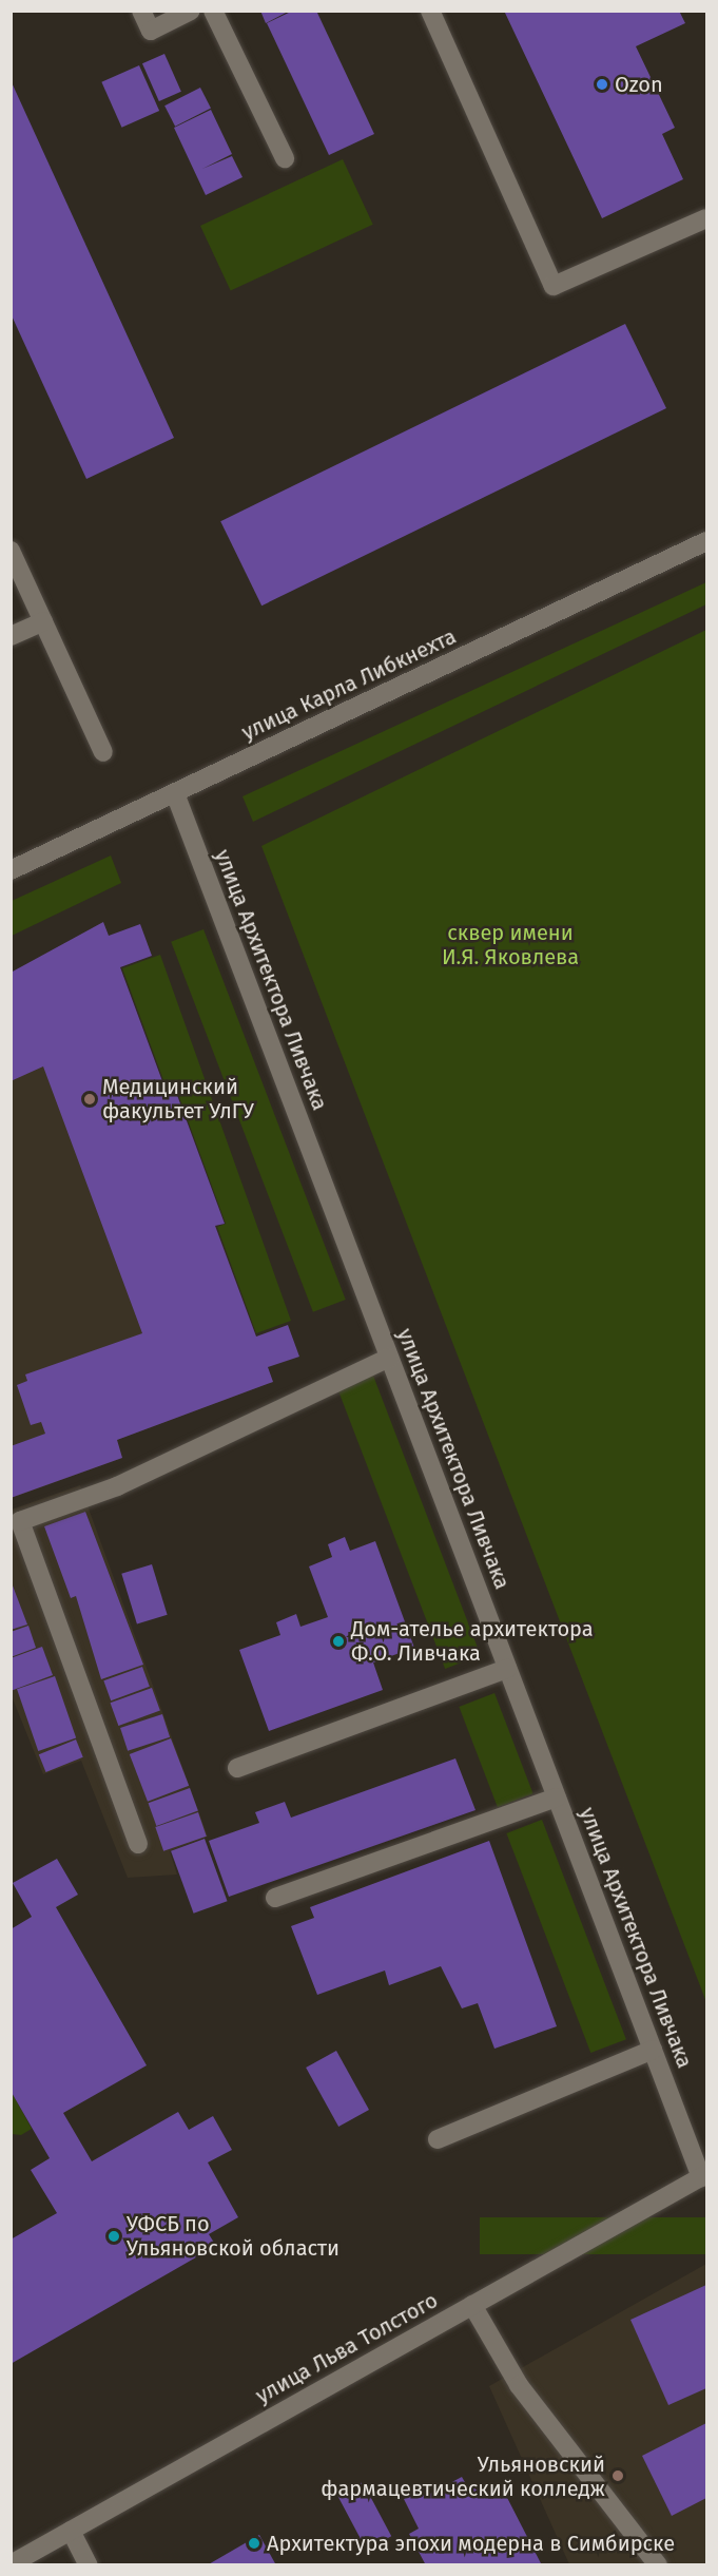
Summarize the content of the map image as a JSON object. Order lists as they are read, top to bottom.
{
  "streets": {
    "street": ["улица Карла Либкнехта", "улица Архитектора Ливчака", "улица Льва Толстого"]
  },
  "crossings": [
    ["улица Карла Либкнехта", "улица Архитектора Ливчака"],
    ["улица Архитектора Ливчака", "улица Льва Толстого"]
  ],
  "parks": ["сквер имени И.Я. Яковлева"],
  "places": [
    "Ozon",
    "Медицинский факультет УлГУ",
    "Дом-ателье архитектора Ф.О. Ливчака",
    "УФСБ по Ульяновской области",
    "Ульяновский фaрмацевтический колледж",
    "Архитектура эпохи модерна в Симбирске"
  ]
}
